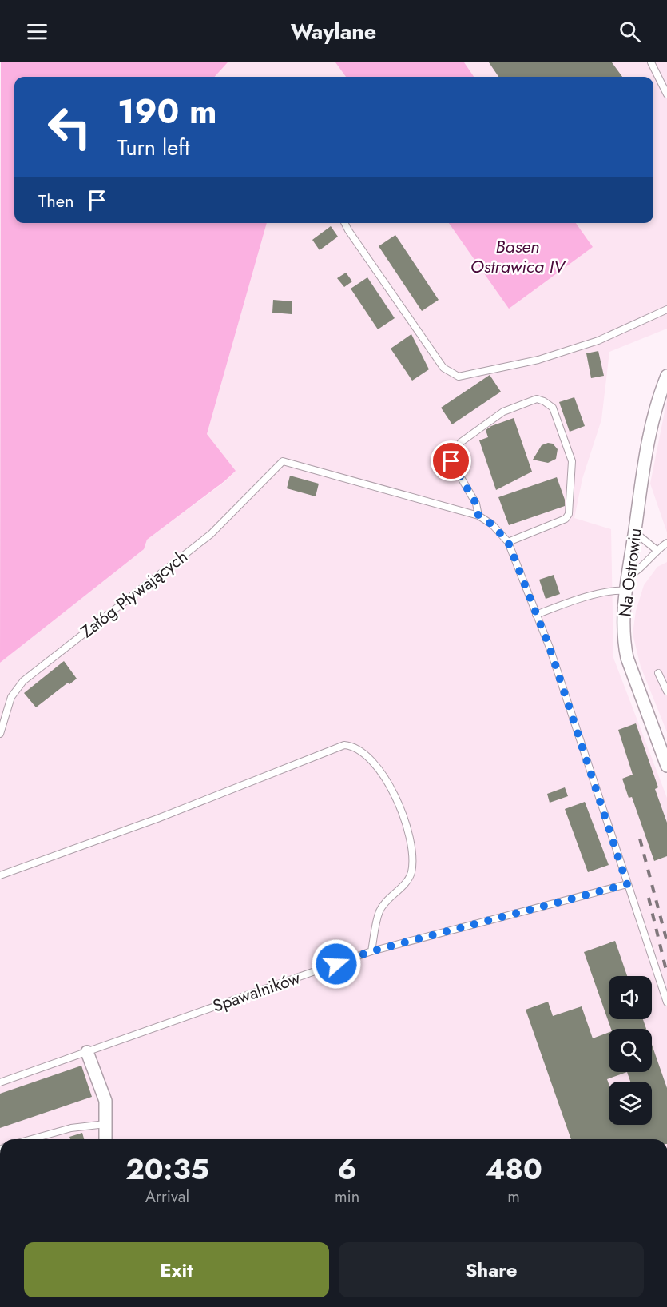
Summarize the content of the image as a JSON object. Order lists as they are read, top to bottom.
{
  "streets": {
    "street": ["Na Ostrowiu"],
    "lane": ["Załóg Pływających", "Spawalników"]
  },
  "water": ["Basen Ostrawica IV"],
  "page": {
    "header": "Waylane",
    "turn": ["190 m", "Turn left"],
    "then": "Then",
    "eta": [
      "20:35",
      "Arrival",
      "6",
      "min",
      "480",
      "m"
    ],
    "buttons": ["Exit", "Share"]
  }
}
